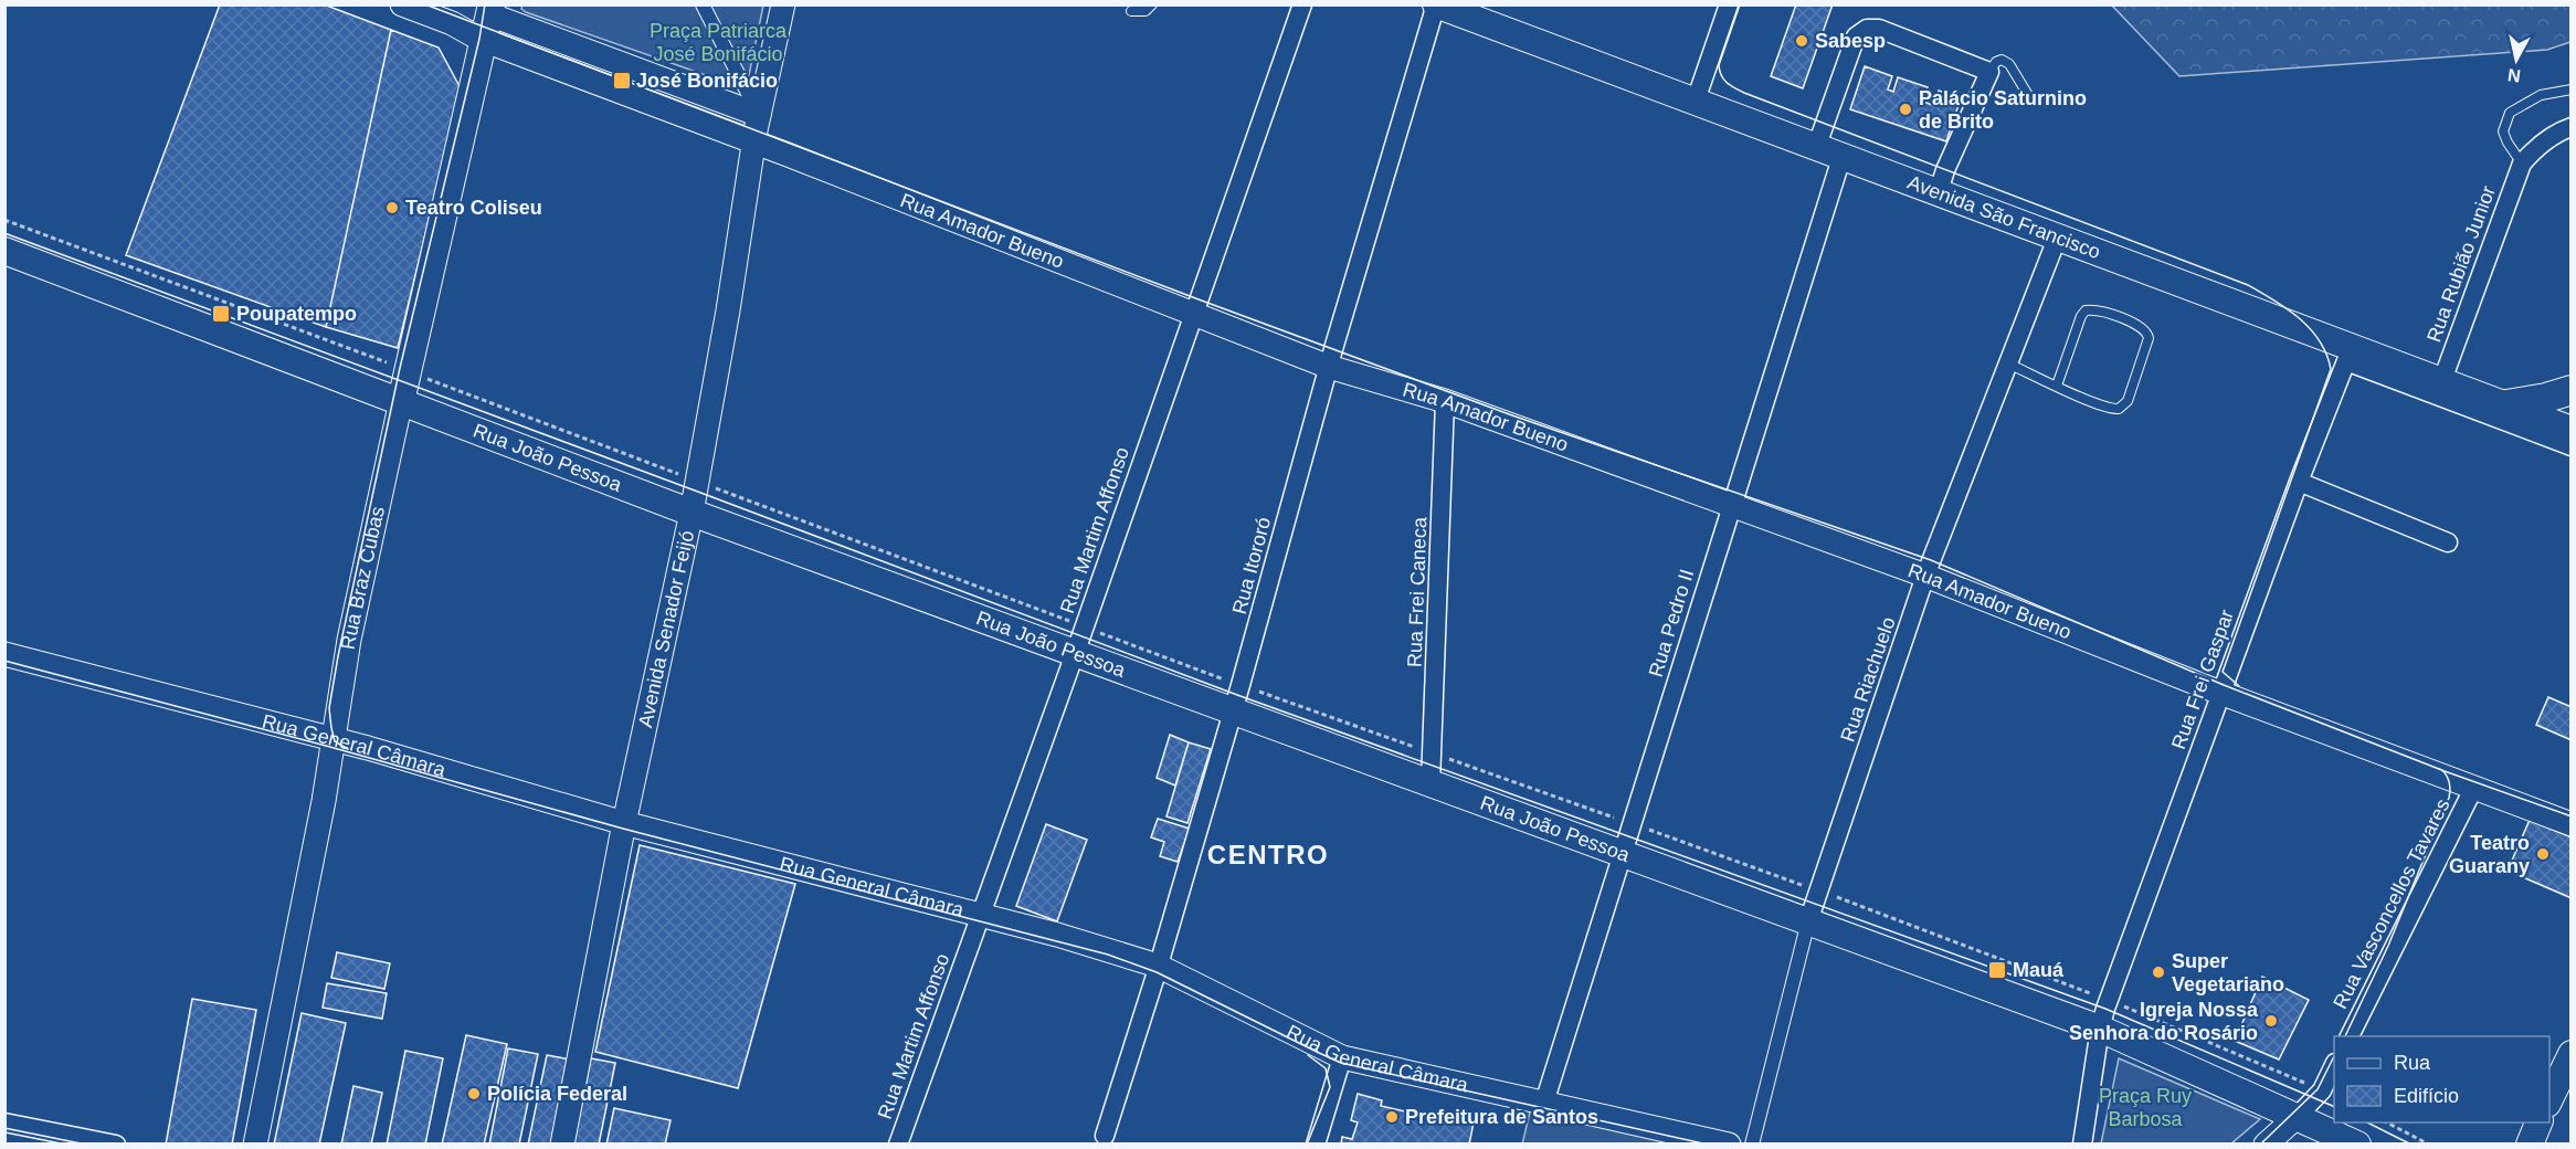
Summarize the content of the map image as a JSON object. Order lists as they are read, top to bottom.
{
  "streets": {
    "main road": ["Avenida São Francisco", "Rua João Pessoa", "Rua Braz Cubas"],
    "street": [
      "Rua Amador Bueno",
      "Rua Rubião Junior",
      "Rua Martim Affonso",
      "Rua Itororó",
      "Rua Frei Caneca",
      "Rua Pedro II",
      "Avenida Senador Feijó",
      "Rua Riachuelo",
      "Rua Frei Gaspar",
      "Rua General Câmara",
      "Rua Vasconcellos Tavares"
    ]
  },
  "crossings": [
    ["Avenida São Francisco", "Rua Rubião Junior"],
    ["Avenida São Francisco", "Rua Itororó"],
    ["Avenida São Francisco", "Rua Pedro II"],
    ["Avenida São Francisco", "Rua Riachuelo"],
    ["Avenida São Francisco", "Rua Frei Gaspar"],
    ["Rua Amador Bueno", "Rua Martim Affonso"],
    ["Rua Amador Bueno", "Rua Itororó"],
    ["Rua Amador Bueno", "Rua Braz Cubas"],
    ["Rua Amador Bueno", "Rua Frei Caneca"],
    ["Rua Amador Bueno", "Rua Pedro II"],
    ["Rua Amador Bueno", "Avenida Senador Feijó"],
    ["Rua Amador Bueno", "Rua Riachuelo"],
    ["Rua Amador Bueno", "Rua Frei Gaspar"],
    ["Rua Amador Bueno", "Rua Vasconcellos Tavares"],
    ["Rua João Pessoa", "Rua Martim Affonso"],
    ["Rua João Pessoa", "Rua Itororó"],
    ["Rua João Pessoa", "Rua Braz Cubas"],
    ["Rua João Pessoa", "Rua Frei Caneca"],
    ["Rua João Pessoa", "Rua Pedro II"],
    ["Rua João Pessoa", "Avenida Senador Feijó"],
    ["Rua João Pessoa", "Rua Riachuelo"],
    ["Rua João Pessoa", "Rua Frei Gaspar"],
    ["Rua Martim Affonso", "Rua General Câmara"],
    ["Rua Itororó", "Rua General Câmara"],
    ["Rua Braz Cubas", "Rua General Câmara"],
    ["Rua Pedro II", "Rua General Câmara"],
    ["Avenida Senador Feijó", "Rua General Câmara"]
  ],
  "districts": ["CENTRO"],
  "parks": ["Praça Patriarca José Bonifácio", "Praça Ruy Barbosa"],
  "places": {
    "other": [
      "Sabesp",
      "Palácio Saturnino de Brito",
      "Teatro Coliseu",
      "Teatro Guarany",
      "Super Vegetariano",
      "Igreja Nossa Senhora do Rosário",
      "Polícia Federal",
      "Prefeitura de Santos"
    ],
    "transit": ["José Bonifácio", "Poupatempo", "Mauá"]
  },
  "legend": ["Rua", "Edifício"],
  "north": "bottom"
}
